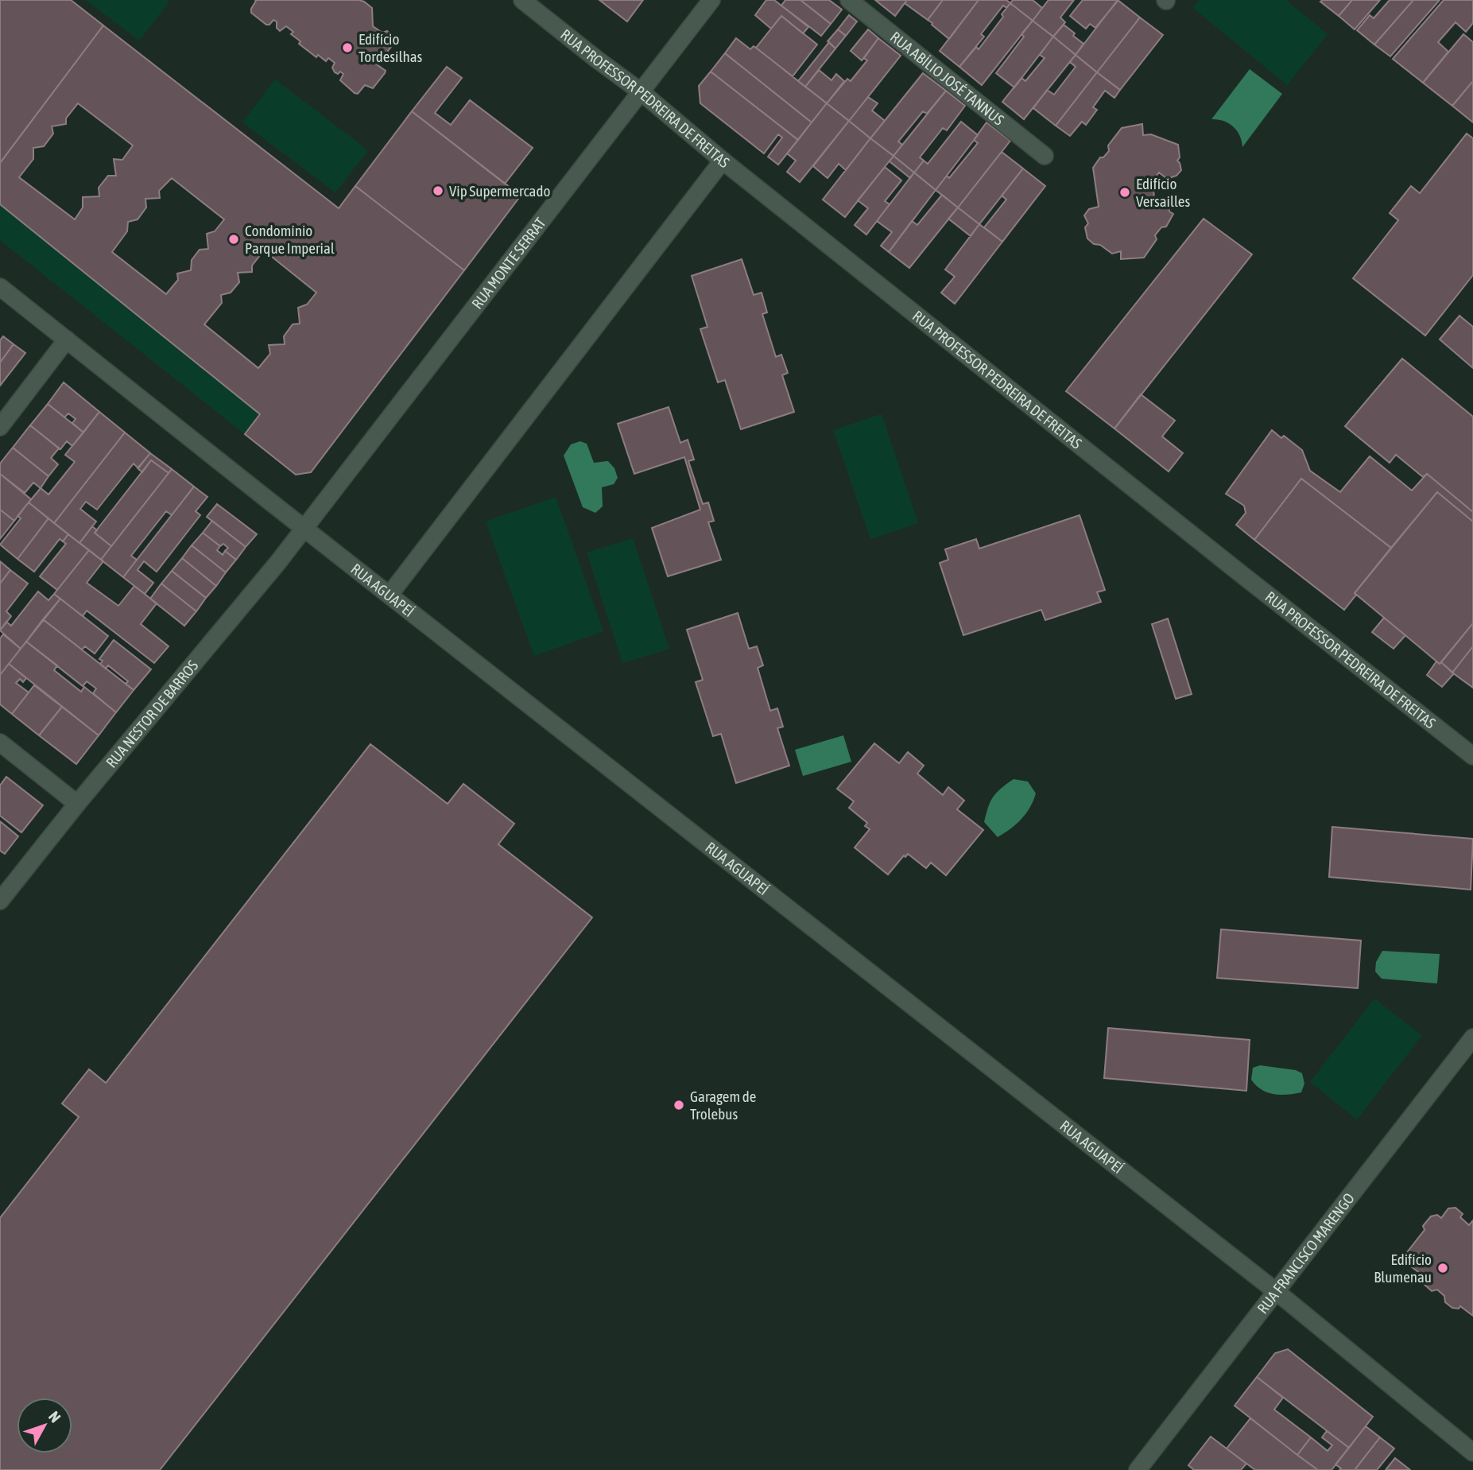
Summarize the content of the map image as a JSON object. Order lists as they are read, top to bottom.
{
  "streets": {
    "street": [
      "RUA ABÍLIO JOSÉ TANNUS",
      "RUA PROFESSOR PEDREIRA DE FREITAS",
      "RUA MONTE SERRAT",
      "RUA AGUAPEÍ",
      "RUA NESTOR DE BARROS",
      "RUA FRANCISCO MARENGO"
    ]
  },
  "crossings": [
    ["RUA PROFESSOR PEDREIRA DE FREITAS", "RUA MONTE SERRAT"],
    ["RUA MONTE SERRAT", "RUA AGUAPEÍ"],
    ["RUA MONTE SERRAT", "RUA NESTOR DE BARROS"],
    ["RUA AGUAPEÍ", "RUA NESTOR DE BARROS"],
    ["RUA AGUAPEÍ", "RUA FRANCISCO MARENGO"]
  ],
  "places": [
    "Edifício Tordesilhas",
    "Vip Supermercado",
    "Edifício Versailles",
    "Condomínio Parque Imperial",
    "Garagem de Trolebus",
    "Edifício Blumenau"
  ],
  "north": "top right"
}
